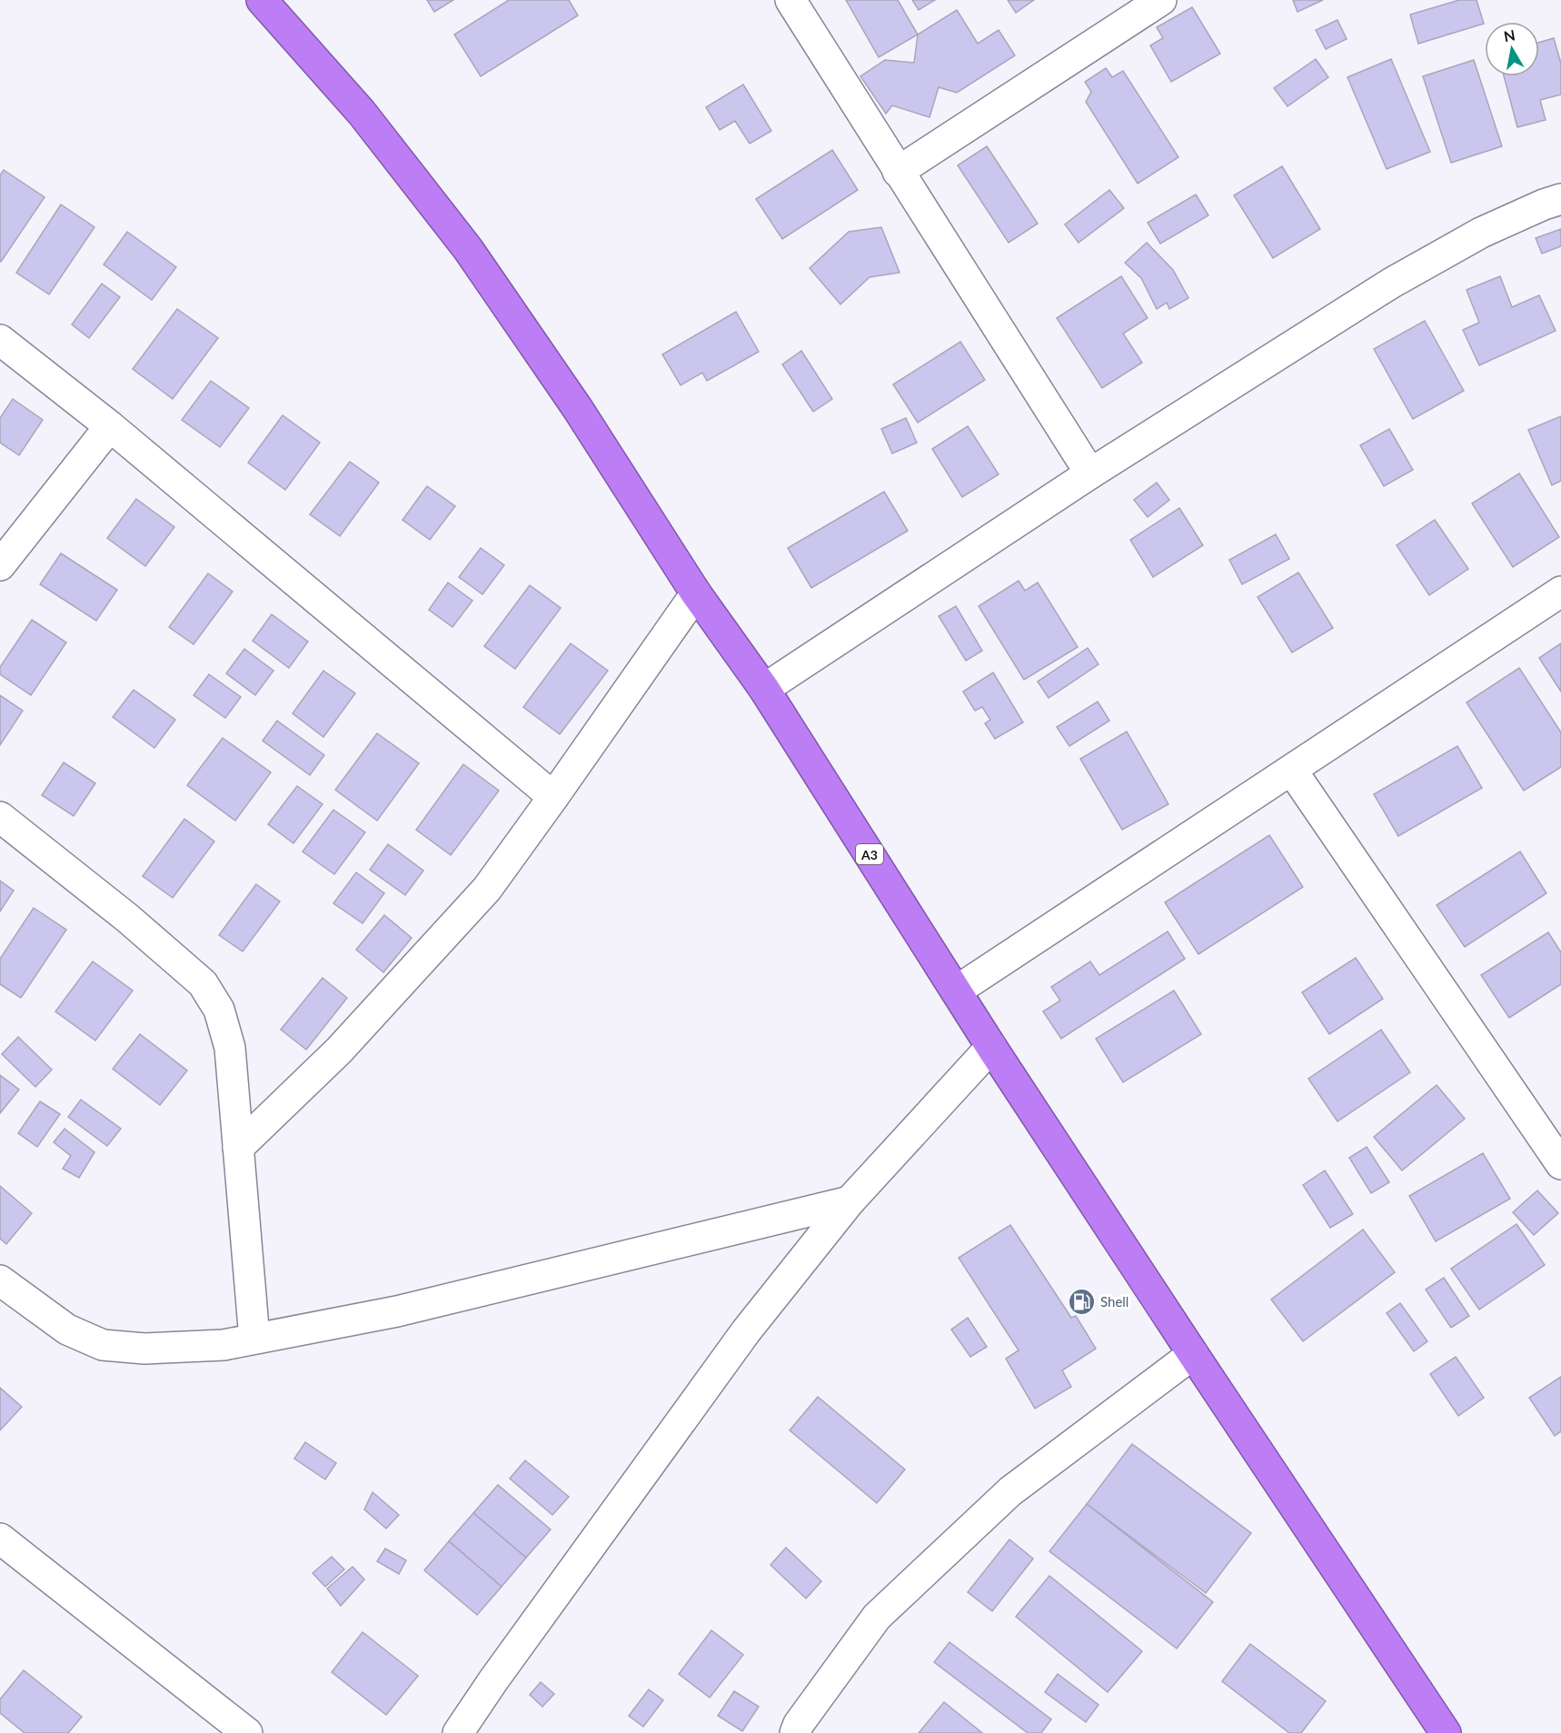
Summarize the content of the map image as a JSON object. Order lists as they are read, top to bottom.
{
  "streets": {
    "highway": ["A3"]
  },
  "places": {
    "fuel station": ["Shell"]
  },
  "north": "top"
}
